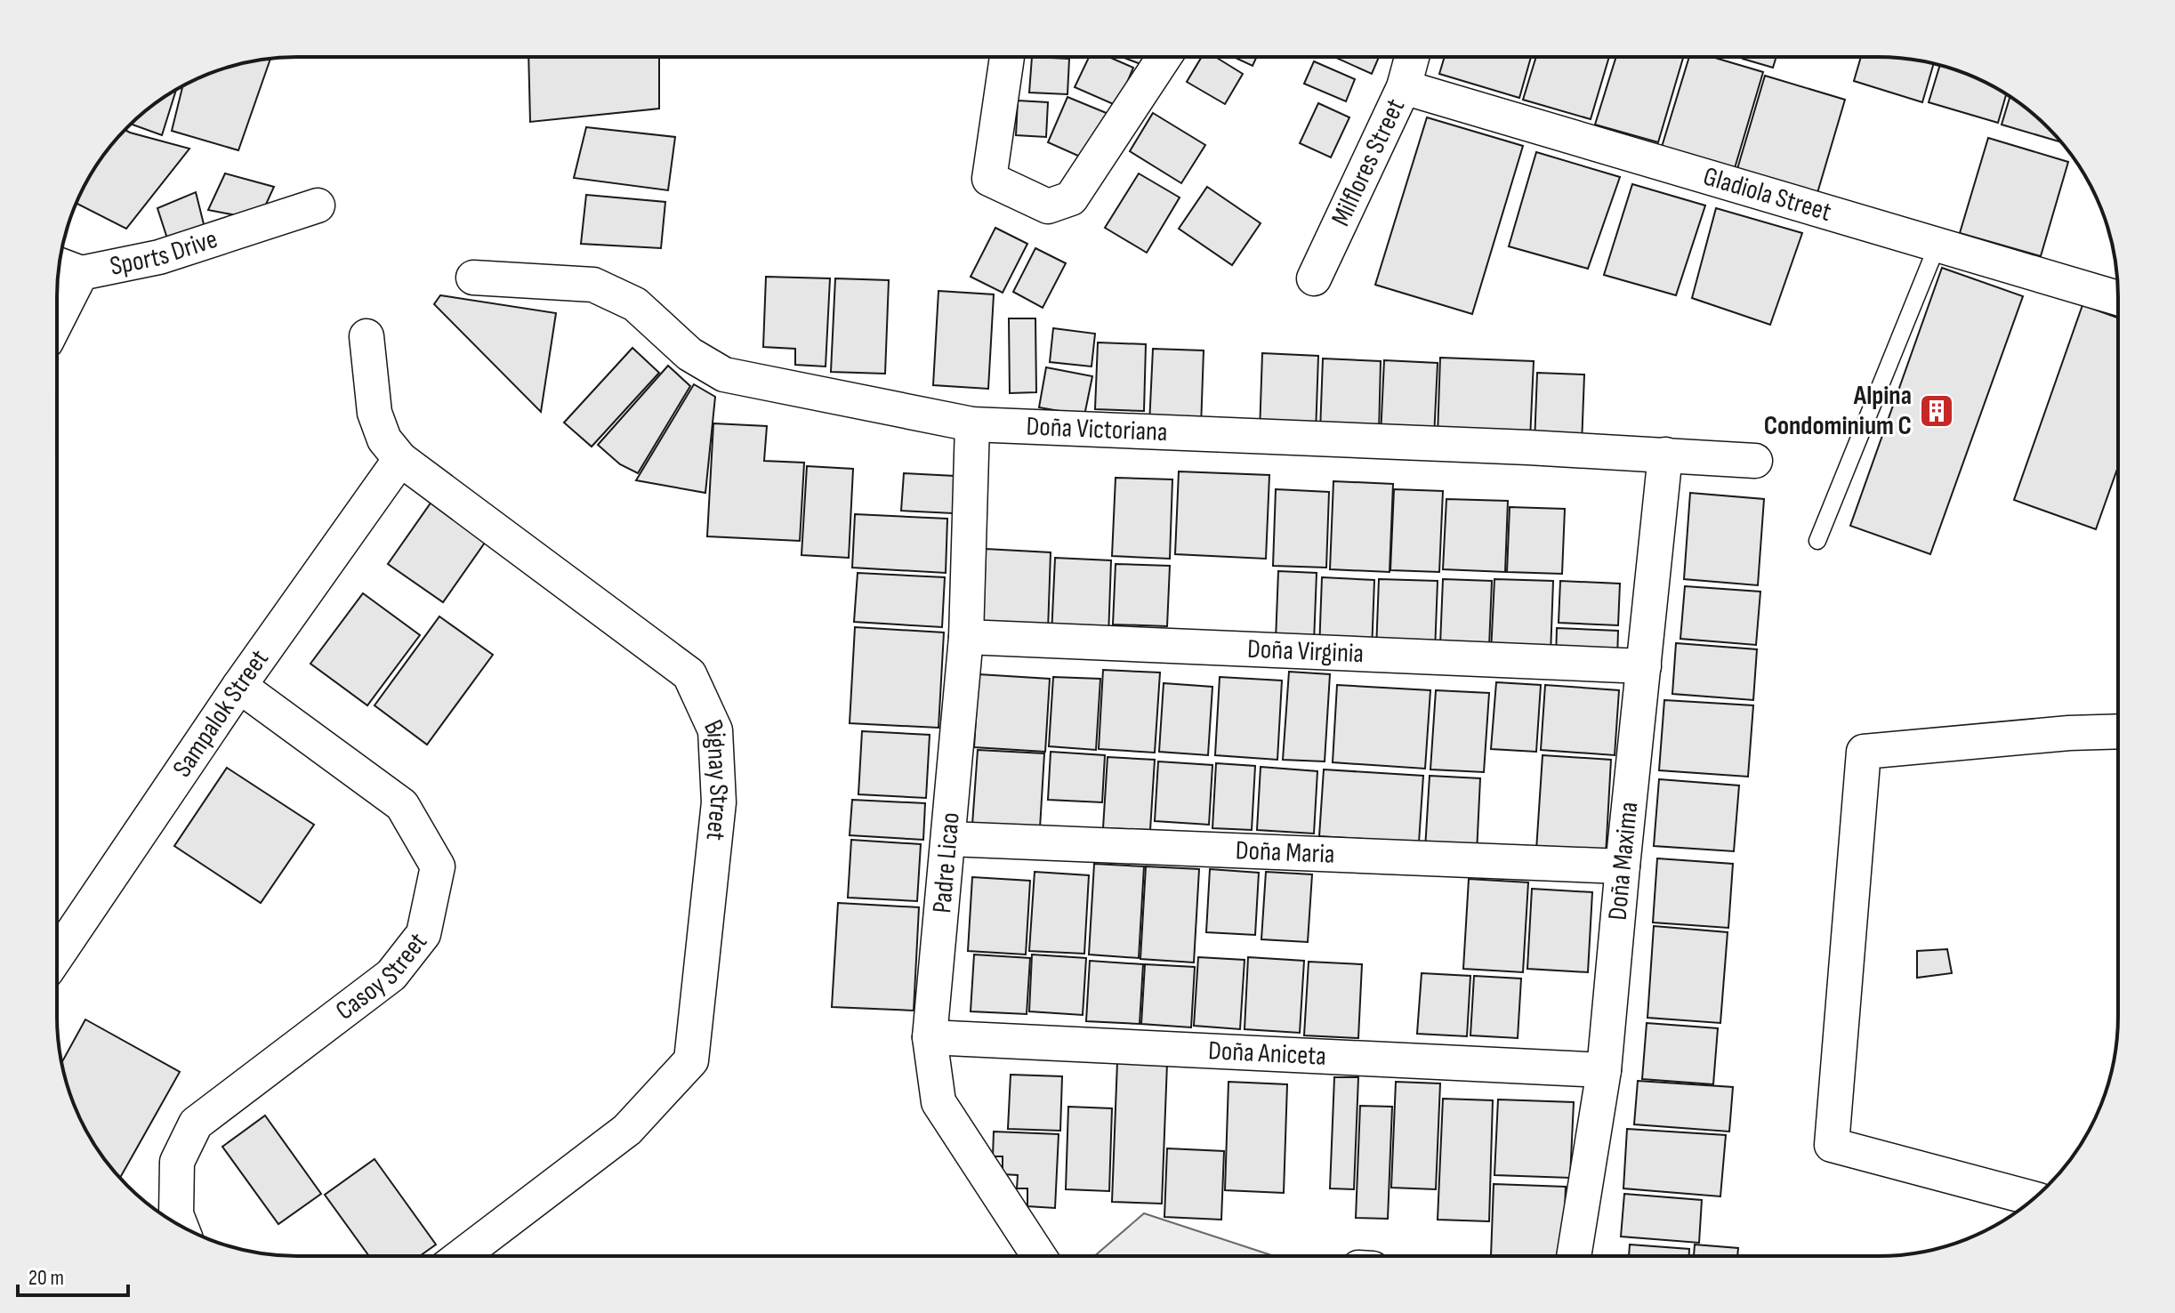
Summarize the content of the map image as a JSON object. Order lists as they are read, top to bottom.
{
  "streets": {
    "street": [
      "Milflores Street",
      "Gladiola Street",
      "Sports Drive",
      "Doña Victoriana",
      "Doña Virginia",
      "Sampalok Street",
      "Bignay Street",
      "Doña Maria",
      "Doña Maxima",
      "Padre Licao",
      "Casoy Street",
      "Doña Aniceta"
    ]
  },
  "crossings": [
    ["Milflores Street", "Gladiola Street"],
    ["Doña Victoriana", "Doña Maxima"],
    ["Doña Victoriana", "Padre Licao"],
    ["Doña Virginia", "Doña Maxima"],
    ["Doña Virginia", "Padre Licao"],
    ["Sampalok Street", "Bignay Street"],
    ["Sampalok Street", "Casoy Street"],
    ["Doña Maria", "Doña Maxima"],
    ["Doña Maria", "Padre Licao"],
    ["Doña Maxima", "Doña Aniceta"],
    ["Padre Licao", "Doña Aniceta"]
  ],
  "places": {
    "building": ["Alpina Condominium C"]
  },
  "scale_bar": "20 m"
}
